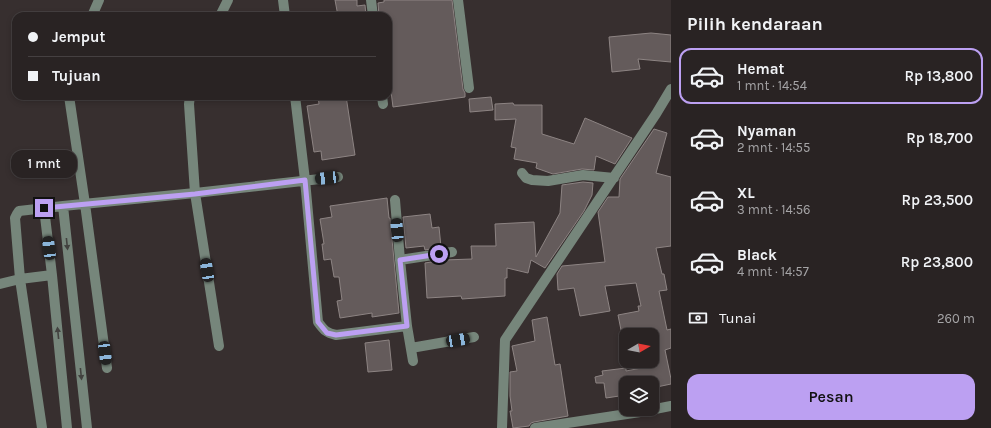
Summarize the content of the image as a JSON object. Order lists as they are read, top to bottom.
{
  "north": "right",
  "page": {
    "heading": "Pilih kendaraan",
    "banner": ["Jemput", "Tujuan"],
    "list": [
      {
        "name": "Hemat",
        "note": "1 mnt · 14:54",
        "value": "Rp 13,800"
      },
      {
        "name": "Nyaman",
        "note": "2 mnt · 14:55",
        "value": "Rp 18,700"
      },
      {
        "name": "XL",
        "note": "3 mnt · 14:56",
        "value": "Rp 23,500"
      },
      {
        "name": "Black",
        "note": "4 mnt · 14:57",
        "value": "Rp 23,800"
      }
    ],
    "bubble": "1 mnt",
    "pay": ["Tunai", "260 m"],
    "buttons": "Pesan"
  }
}
